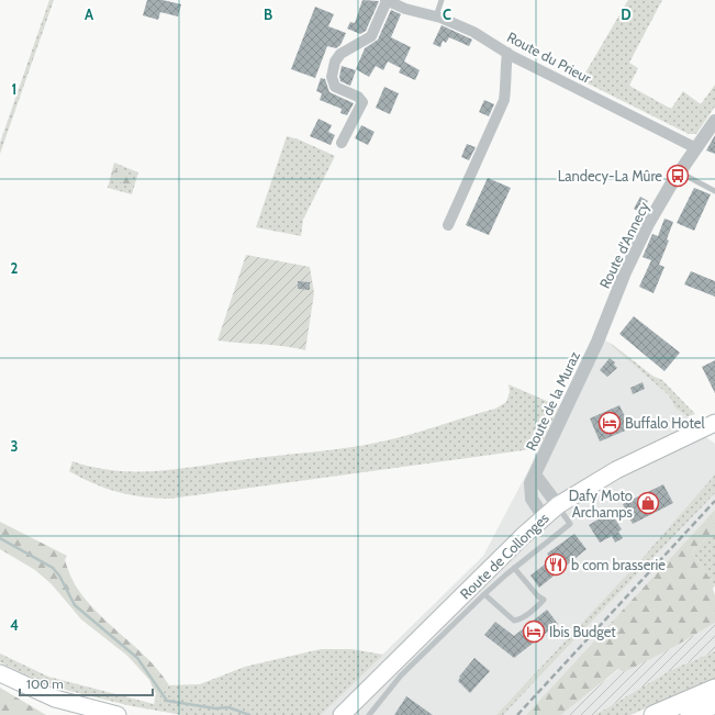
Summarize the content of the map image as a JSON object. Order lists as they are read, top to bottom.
{
  "streets": {
    "main road": ["Route de Collonges"],
    "street": ["Route du Prieur", "Route d'Annecy", "Route de la Muraz"]
  },
  "crossings": [
    ["Route du Prieur", "Route d'Annecy"],
    ["Route d'Annecy", "Route de la Muraz"],
    ["Route de la Muraz", "Route de Collonges"]
  ],
  "places": {
    "bus stop": ["Landecy-La Mûre"],
    "hotel": ["Buffalo Hotel", "Ibis Budget"],
    "shop": ["Dafy Moto Archamps"],
    "restaurant": ["b com brasserie"]
  },
  "scale_bar": "100 m",
  "grid": {
    "columns": [
      "A",
      "B",
      "C",
      "D"
    ],
    "rows": [
      "1",
      "2",
      "3",
      "4"
    ]
  }
}
